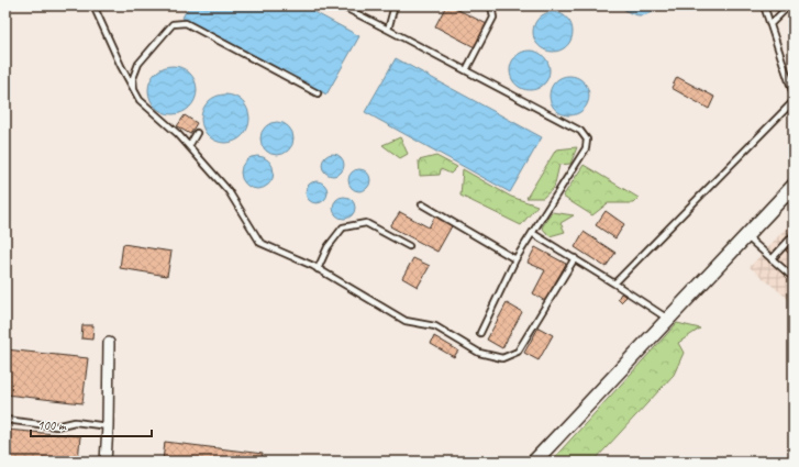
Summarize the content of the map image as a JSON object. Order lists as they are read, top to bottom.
{
  "scale_bar": "100 m"
}
